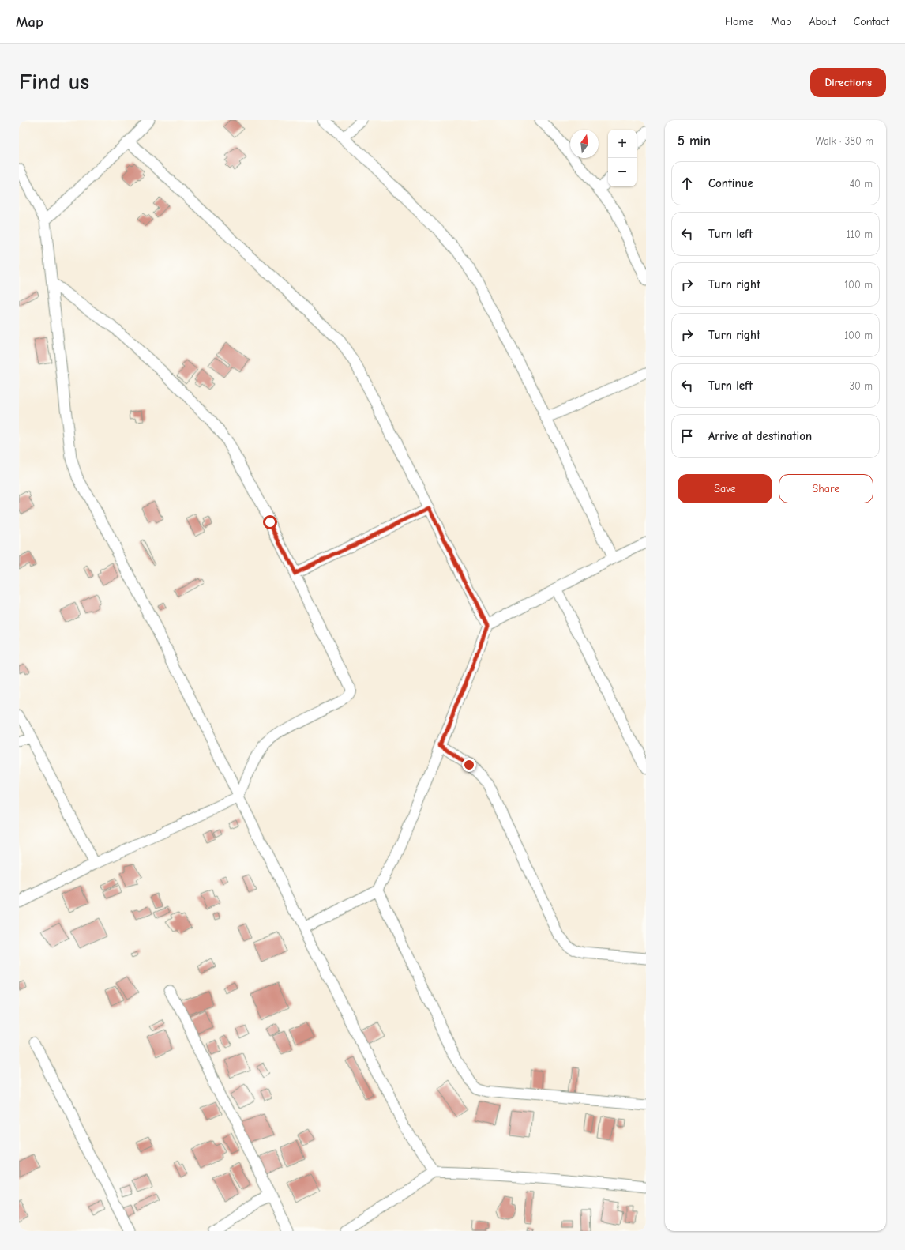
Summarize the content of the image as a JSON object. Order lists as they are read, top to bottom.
{
  "north": "top",
  "page": {
    "header": "Map",
    "nav": [
      "Home",
      "Map",
      "About",
      "Contact"
    ],
    "buttons": [
      "Directions",
      ["Save", "Share"]
    ],
    "title": "Find us",
    "heading": ["5 min", "Walk · 380 m"],
    "map_buttons": ["+", "−"],
    "list": [
      ["Continue", "40 m"],
      ["Turn left", "110 m"],
      ["Turn right", "100 m"],
      ["Turn right", "100 m"],
      ["Turn left", "30 m"],
      "Arrive at destination"
    ]
  }
}
